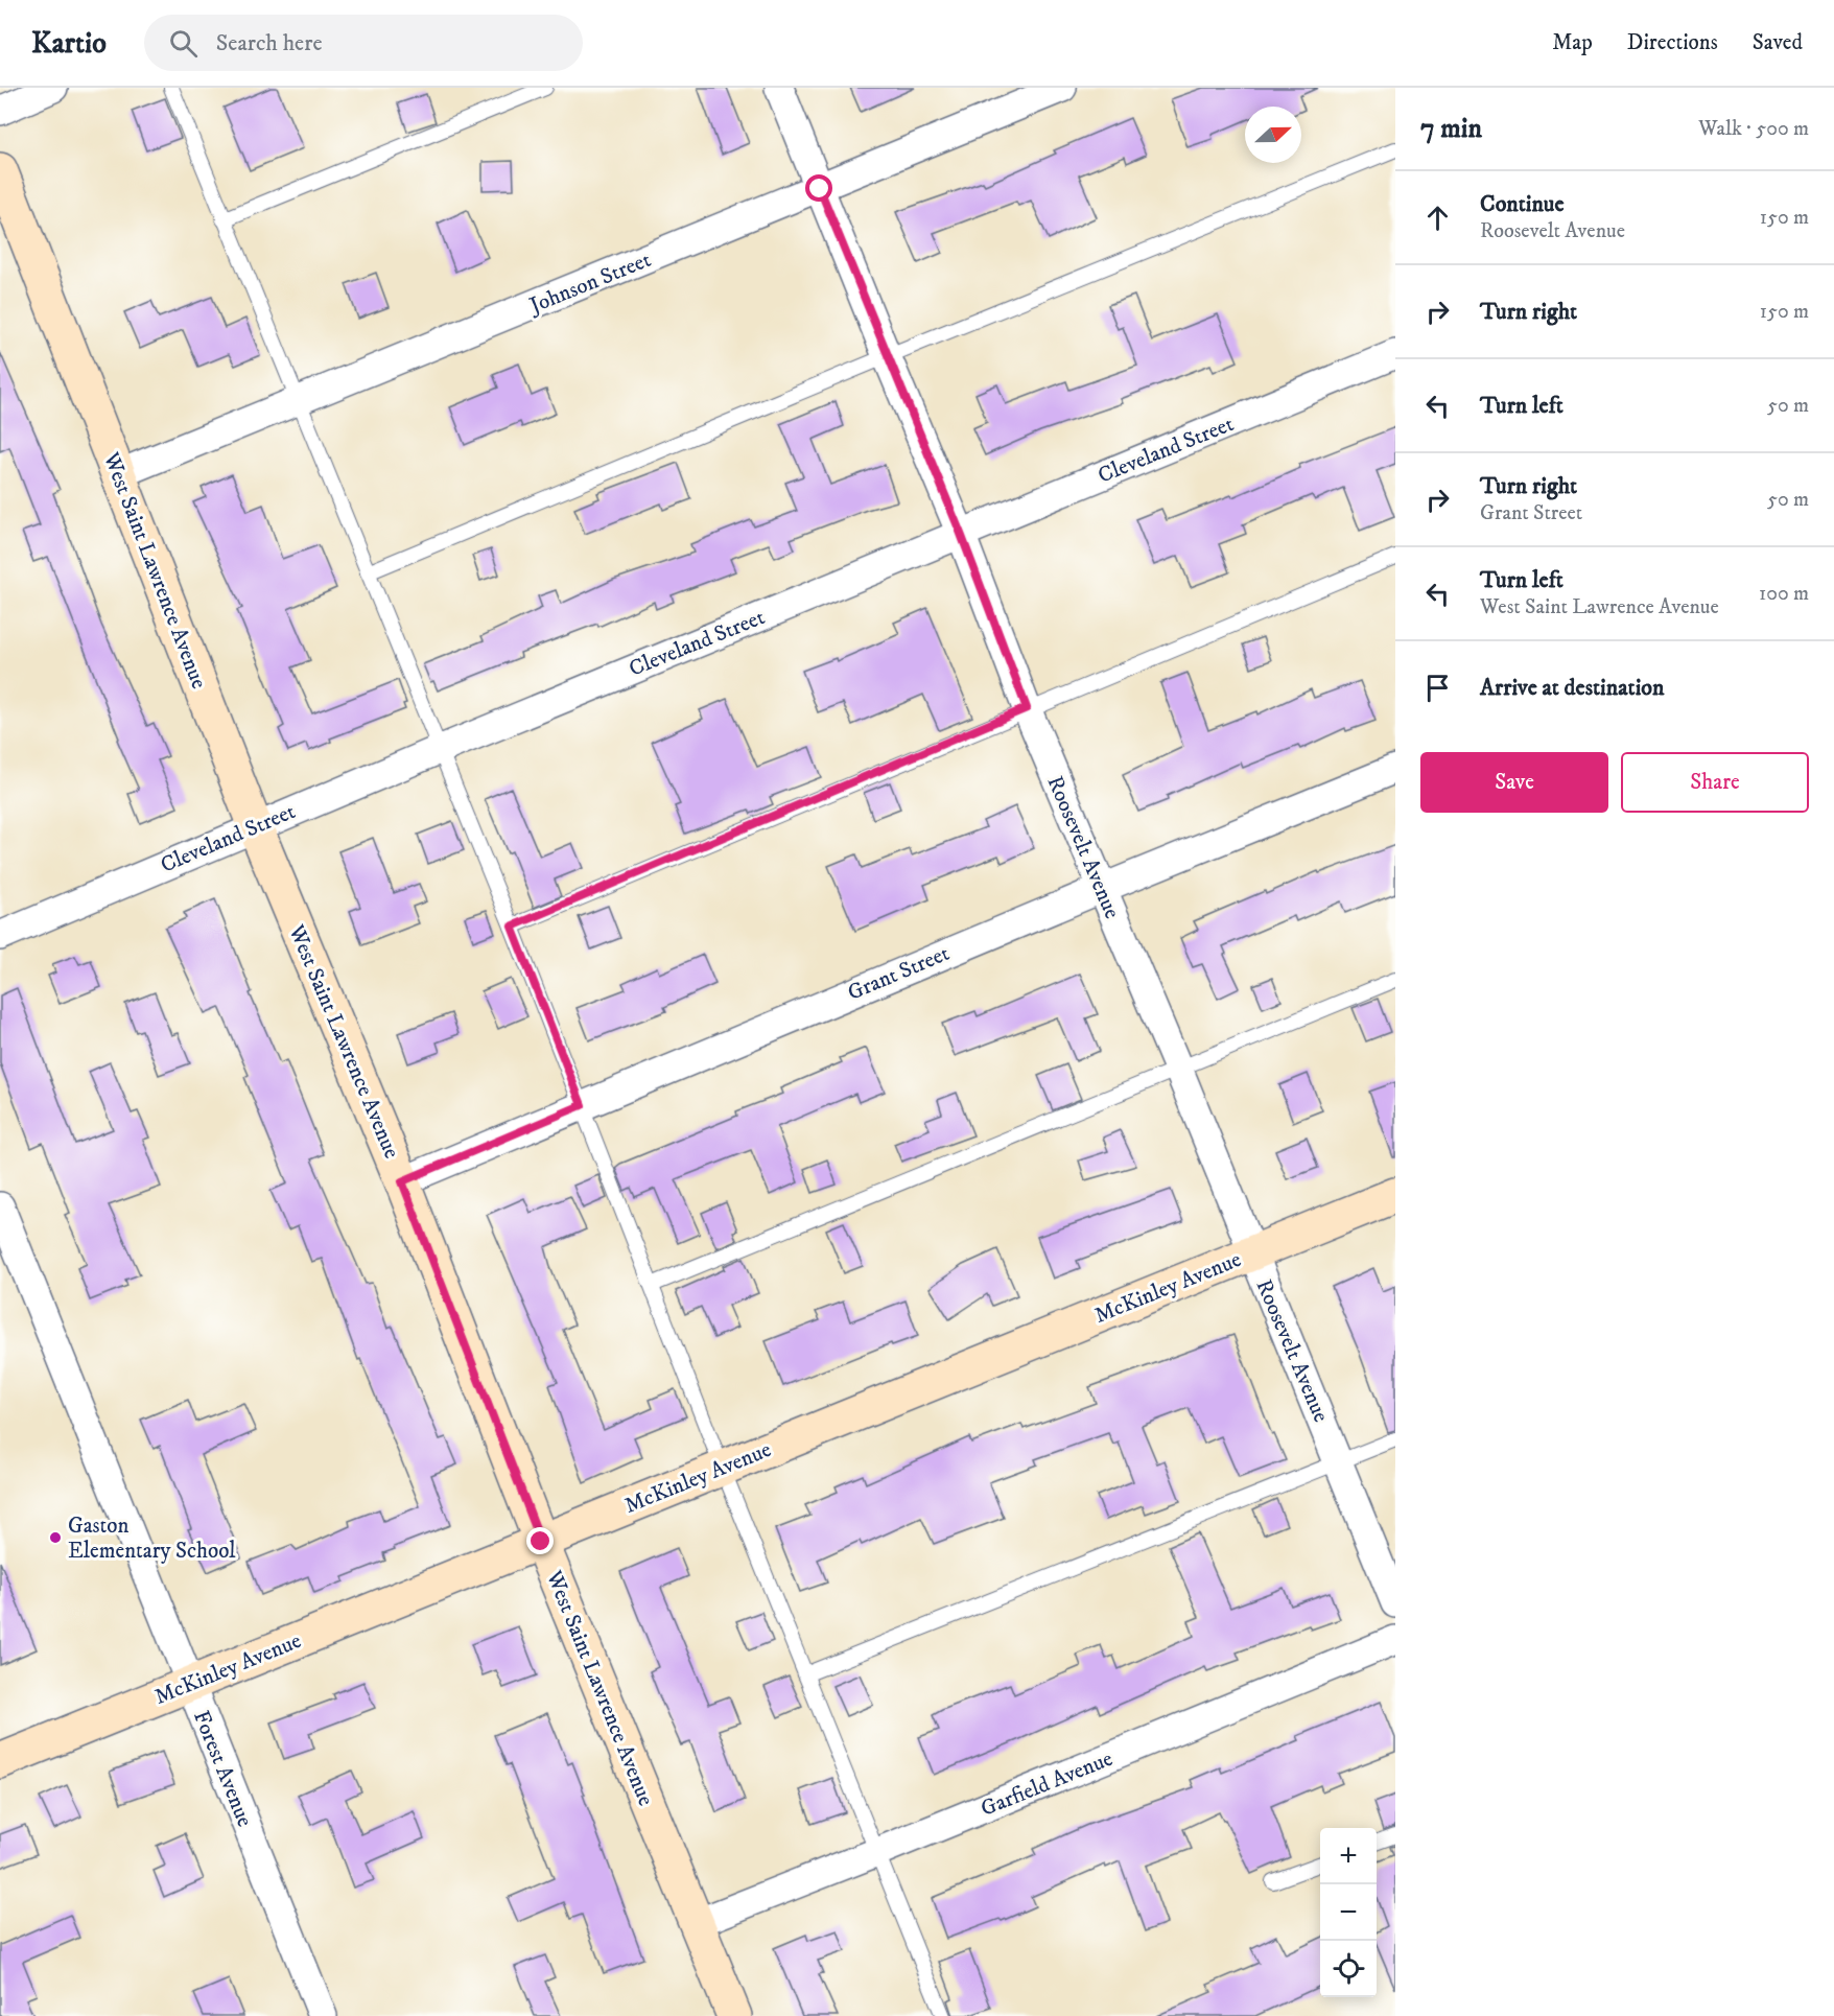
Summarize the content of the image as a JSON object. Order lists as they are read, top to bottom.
{
  "streets": {
    "street": [
      "Johnson Street",
      "Cleveland Street",
      "West Saint Lawrence Avenue",
      "Roosevelt Avenue",
      "Grant Street",
      "McKinley Avenue",
      "Forest Avenue",
      "Garfield Avenue"
    ]
  },
  "crossings": [
    ["Johnson Street", "West Saint Lawrence Avenue"],
    ["Johnson Street", "Roosevelt Avenue"],
    ["Cleveland Street", "West Saint Lawrence Avenue"],
    ["Cleveland Street", "Roosevelt Avenue"],
    ["West Saint Lawrence Avenue", "Grant Street"],
    ["West Saint Lawrence Avenue", "McKinley Avenue"],
    ["West Saint Lawrence Avenue", "Garfield Avenue"],
    ["Roosevelt Avenue", "Grant Street"],
    ["Roosevelt Avenue", "McKinley Avenue"],
    ["McKinley Avenue", "Forest Avenue"]
  ],
  "places": ["Gaston Elementary School"],
  "north": "right",
  "page": {
    "header": "Kartio",
    "search": "Search here",
    "nav": ["Map", "Directions", "Saved"],
    "heading": ["7 min", "Walk · 500 m"],
    "list": [
      ["Continue", "Roosevelt Avenue", "150 m"],
      ["Turn right", "150 m"],
      ["Turn left", "50 m"],
      ["Turn right", "Grant Street", "50 m"],
      ["Turn left", "West Saint Lawrence Avenue", "100 m"],
      "Arrive at destination"
    ],
    "buttons": ["Save", "Share"],
    "map_buttons": ["+", "−"]
  }
}
